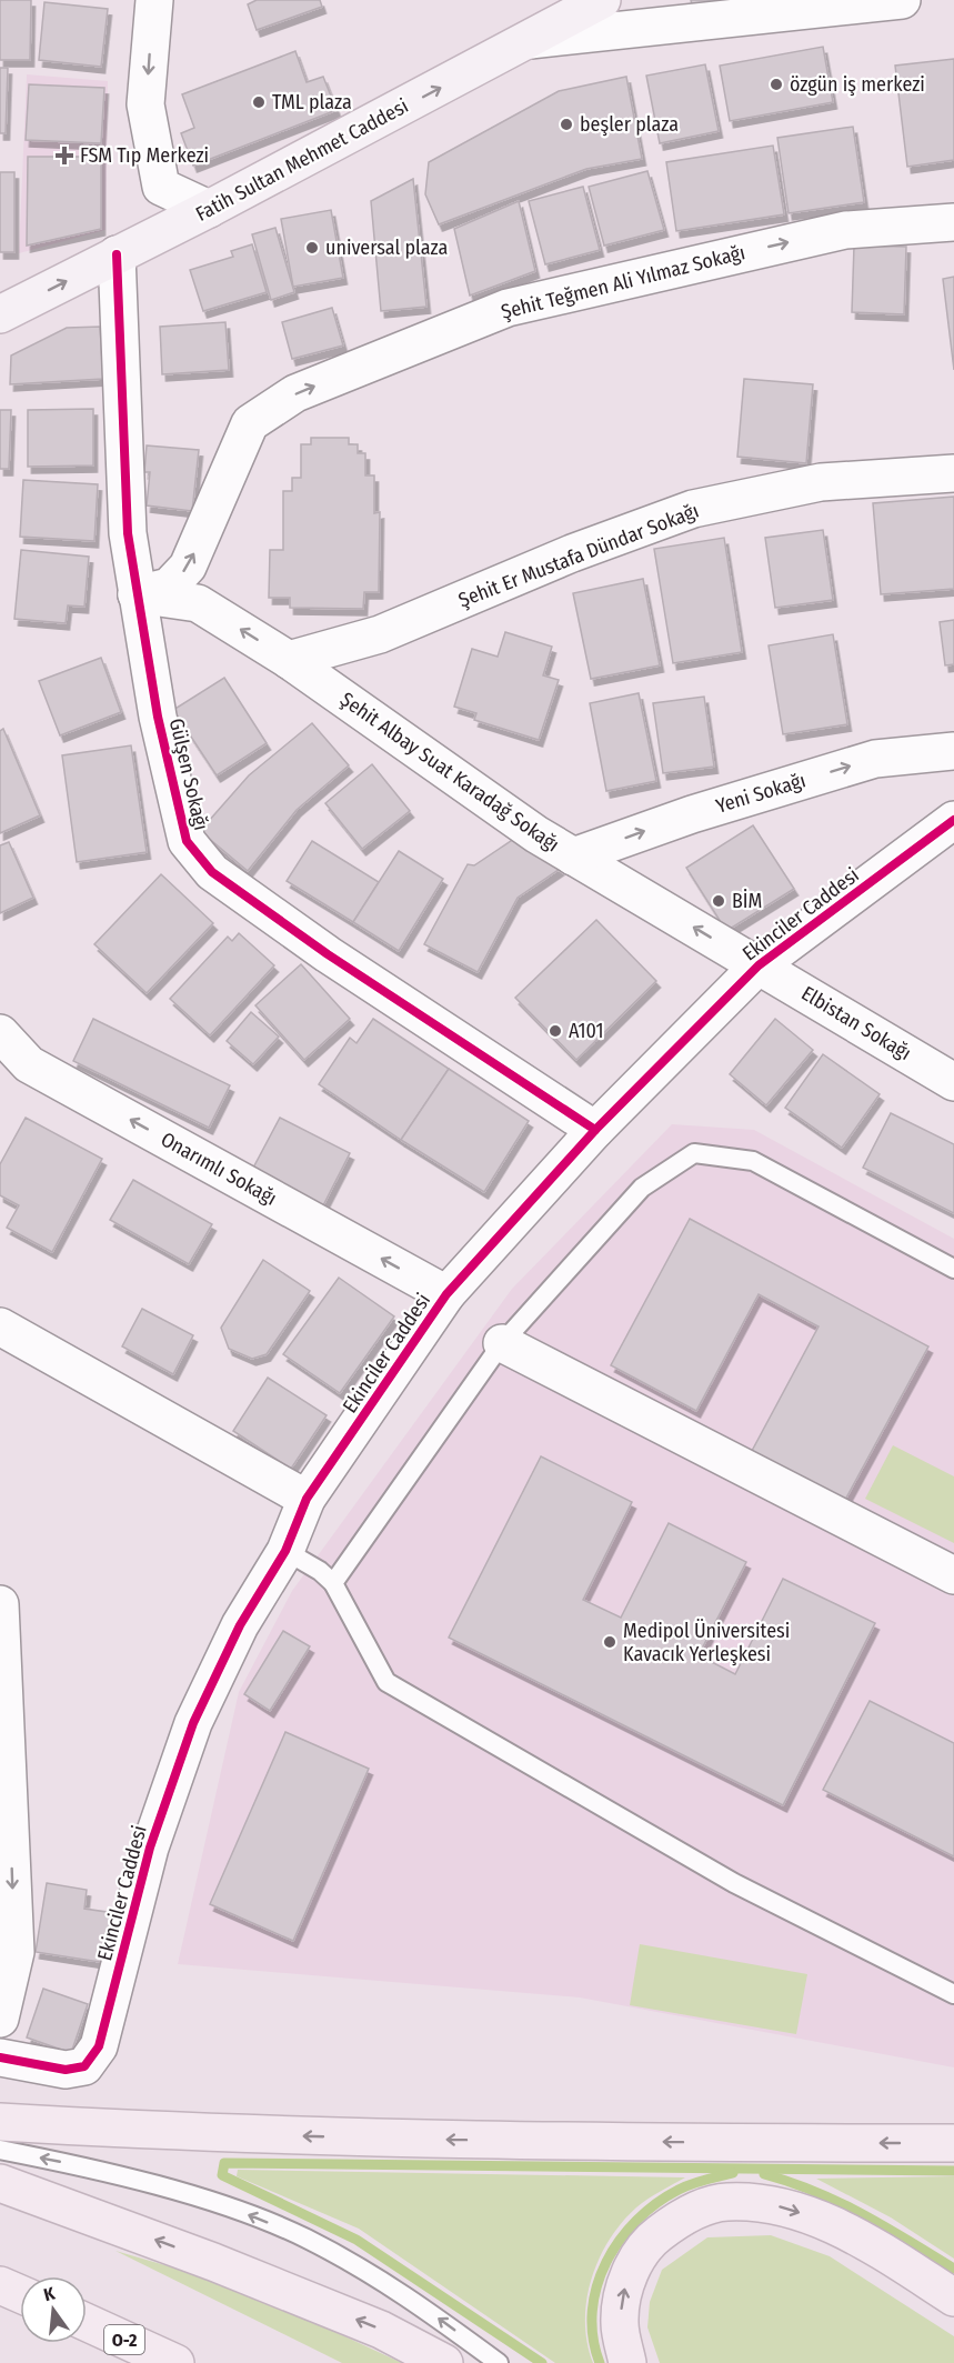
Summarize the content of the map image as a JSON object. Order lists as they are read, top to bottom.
{
  "streets": {
    "highway": ["O-2"],
    "main road": ["Fatih Sultan Mehmet Caddesi"],
    "street": [
      "Şehit Teğmen Ali Yılmaz Sokağı",
      "Şehit Er Mustafa Dündar Sokağı",
      "Şehit Albay Suat Karadağ Sokağı",
      "Gülşen Sokağı",
      "Yeni Sokağı",
      "Ekinciler Caddesi",
      "Elbistan Sokağı",
      "Onarımlı Sokağı"
    ]
  },
  "crossings": [
    ["Fatih Sultan Mehmet Caddesi", "Gülşen Sokağı"],
    ["Şehit Teğmen Ali Yılmaz Sokağı", "Şehit Albay Suat Karadağ Sokağı"],
    ["Şehit Teğmen Ali Yılmaz Sokağı", "Gülşen Sokağı"],
    ["Şehit Er Mustafa Dündar Sokağı", "Şehit Albay Suat Karadağ Sokağı"],
    ["Şehit Albay Suat Karadağ Sokağı", "Gülşen Sokağı"],
    ["Şehit Albay Suat Karadağ Sokağı", "Yeni Sokağı"],
    ["Şehit Albay Suat Karadağ Sokağı", "Ekinciler Caddesi"],
    ["Şehit Albay Suat Karadağ Sokağı", "Elbistan Sokağı"],
    ["Gülşen Sokağı", "Ekinciler Caddesi"],
    ["Ekinciler Caddesi", "Elbistan Sokağı"],
    ["Ekinciler Caddesi", "Onarımlı Sokağı"]
  ],
  "one_way": ["Fatih Sultan Mehmet Caddesi", "Şehit Albay Suat Karadağ Sokağı", "Yeni Sokağı"],
  "places": {
    "other": [
      "özgün iş merkezi",
      "TML plaza",
      "beşler plaza",
      "universal plaza",
      "BİM",
      "A101",
      "Medipol Üniversitesi Kavacık Yerleşkesi"
    ],
    "health": ["FSM Tıp Merkezi"]
  },
  "north": "top"
}
